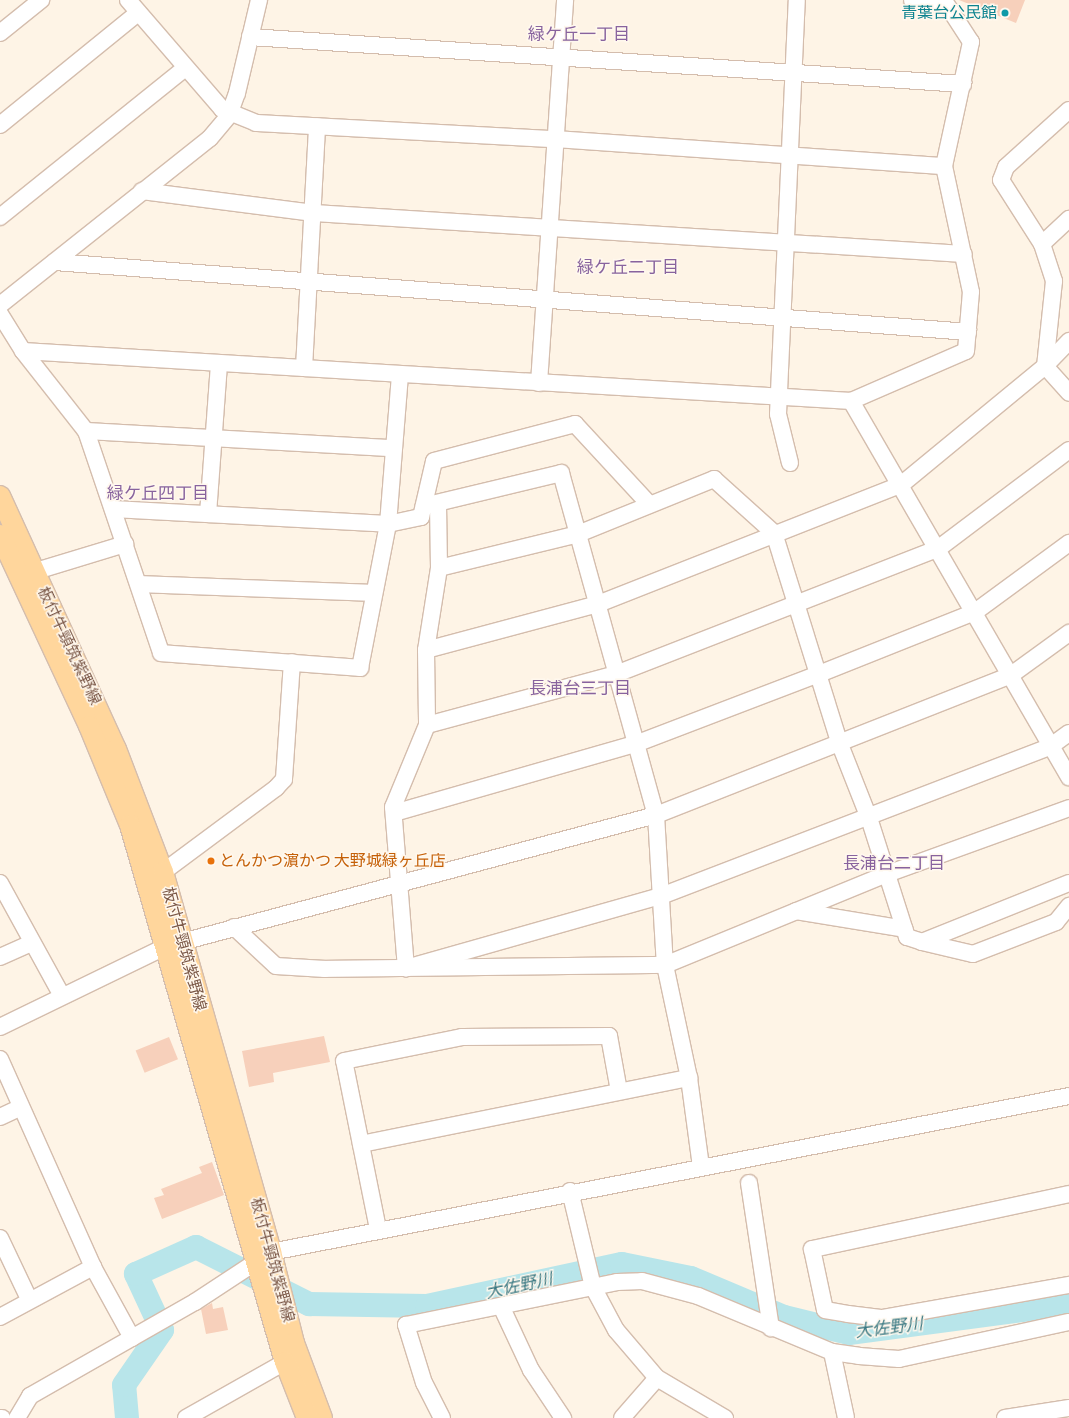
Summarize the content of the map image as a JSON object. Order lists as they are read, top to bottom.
{
  "streets": {
    "main road": ["板付牛頸筑紫野線"]
  },
  "districts": [
    "緑ケ丘一丁目",
    "緑ケ丘二丁目",
    "緑ケ丘四丁目",
    "長浦台三丁目",
    "長浦台二丁目"
  ],
  "water": ["大佐野川"],
  "places": ["青葉台公民館", "とんかつ濵かつ 大野城緑ヶ丘店"]
}
